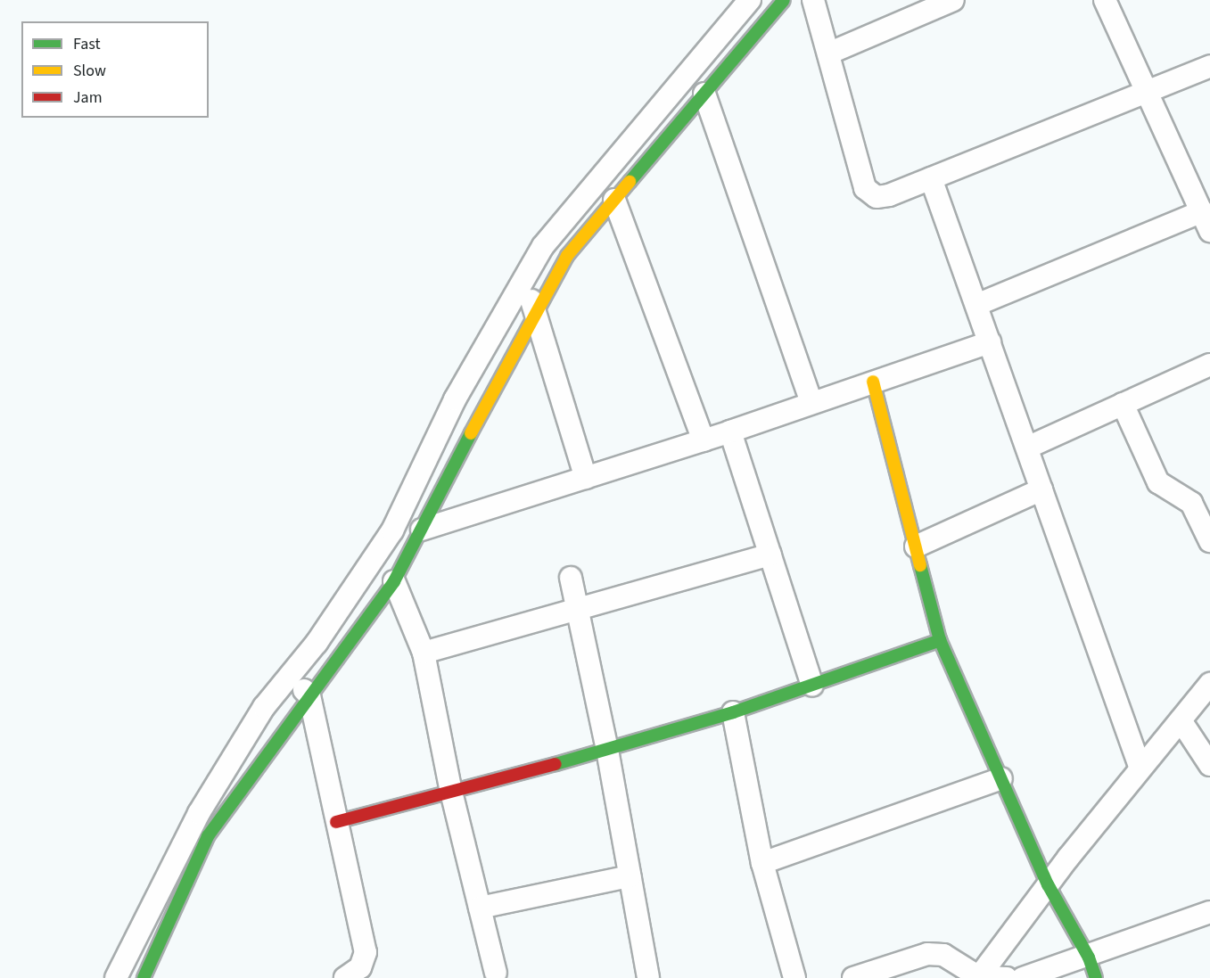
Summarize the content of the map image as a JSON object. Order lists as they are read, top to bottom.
{
  "legend": ["Fast", "Slow", "Jam"]
}
